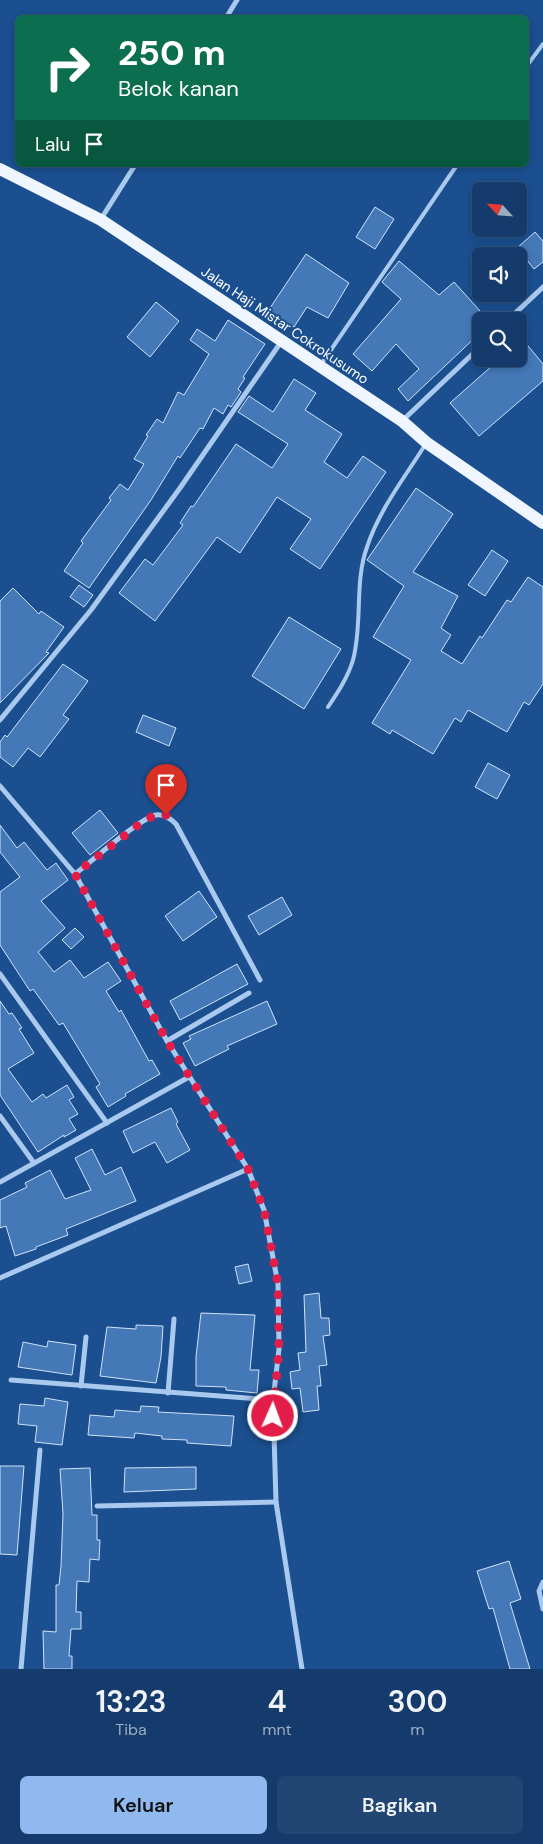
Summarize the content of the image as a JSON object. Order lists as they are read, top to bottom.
{
  "streets": {
    "main road": ["Jalan Haji Mistar Cokrokusumo"]
  },
  "north": "top left",
  "page": {
    "turn": ["250 m", "Belok kanan"],
    "then": "Lalu",
    "eta": [
      "13:23",
      "Tiba",
      "4",
      "mnt",
      "300",
      "m"
    ],
    "buttons": ["Keluar", "Bagikan"]
  }
}
